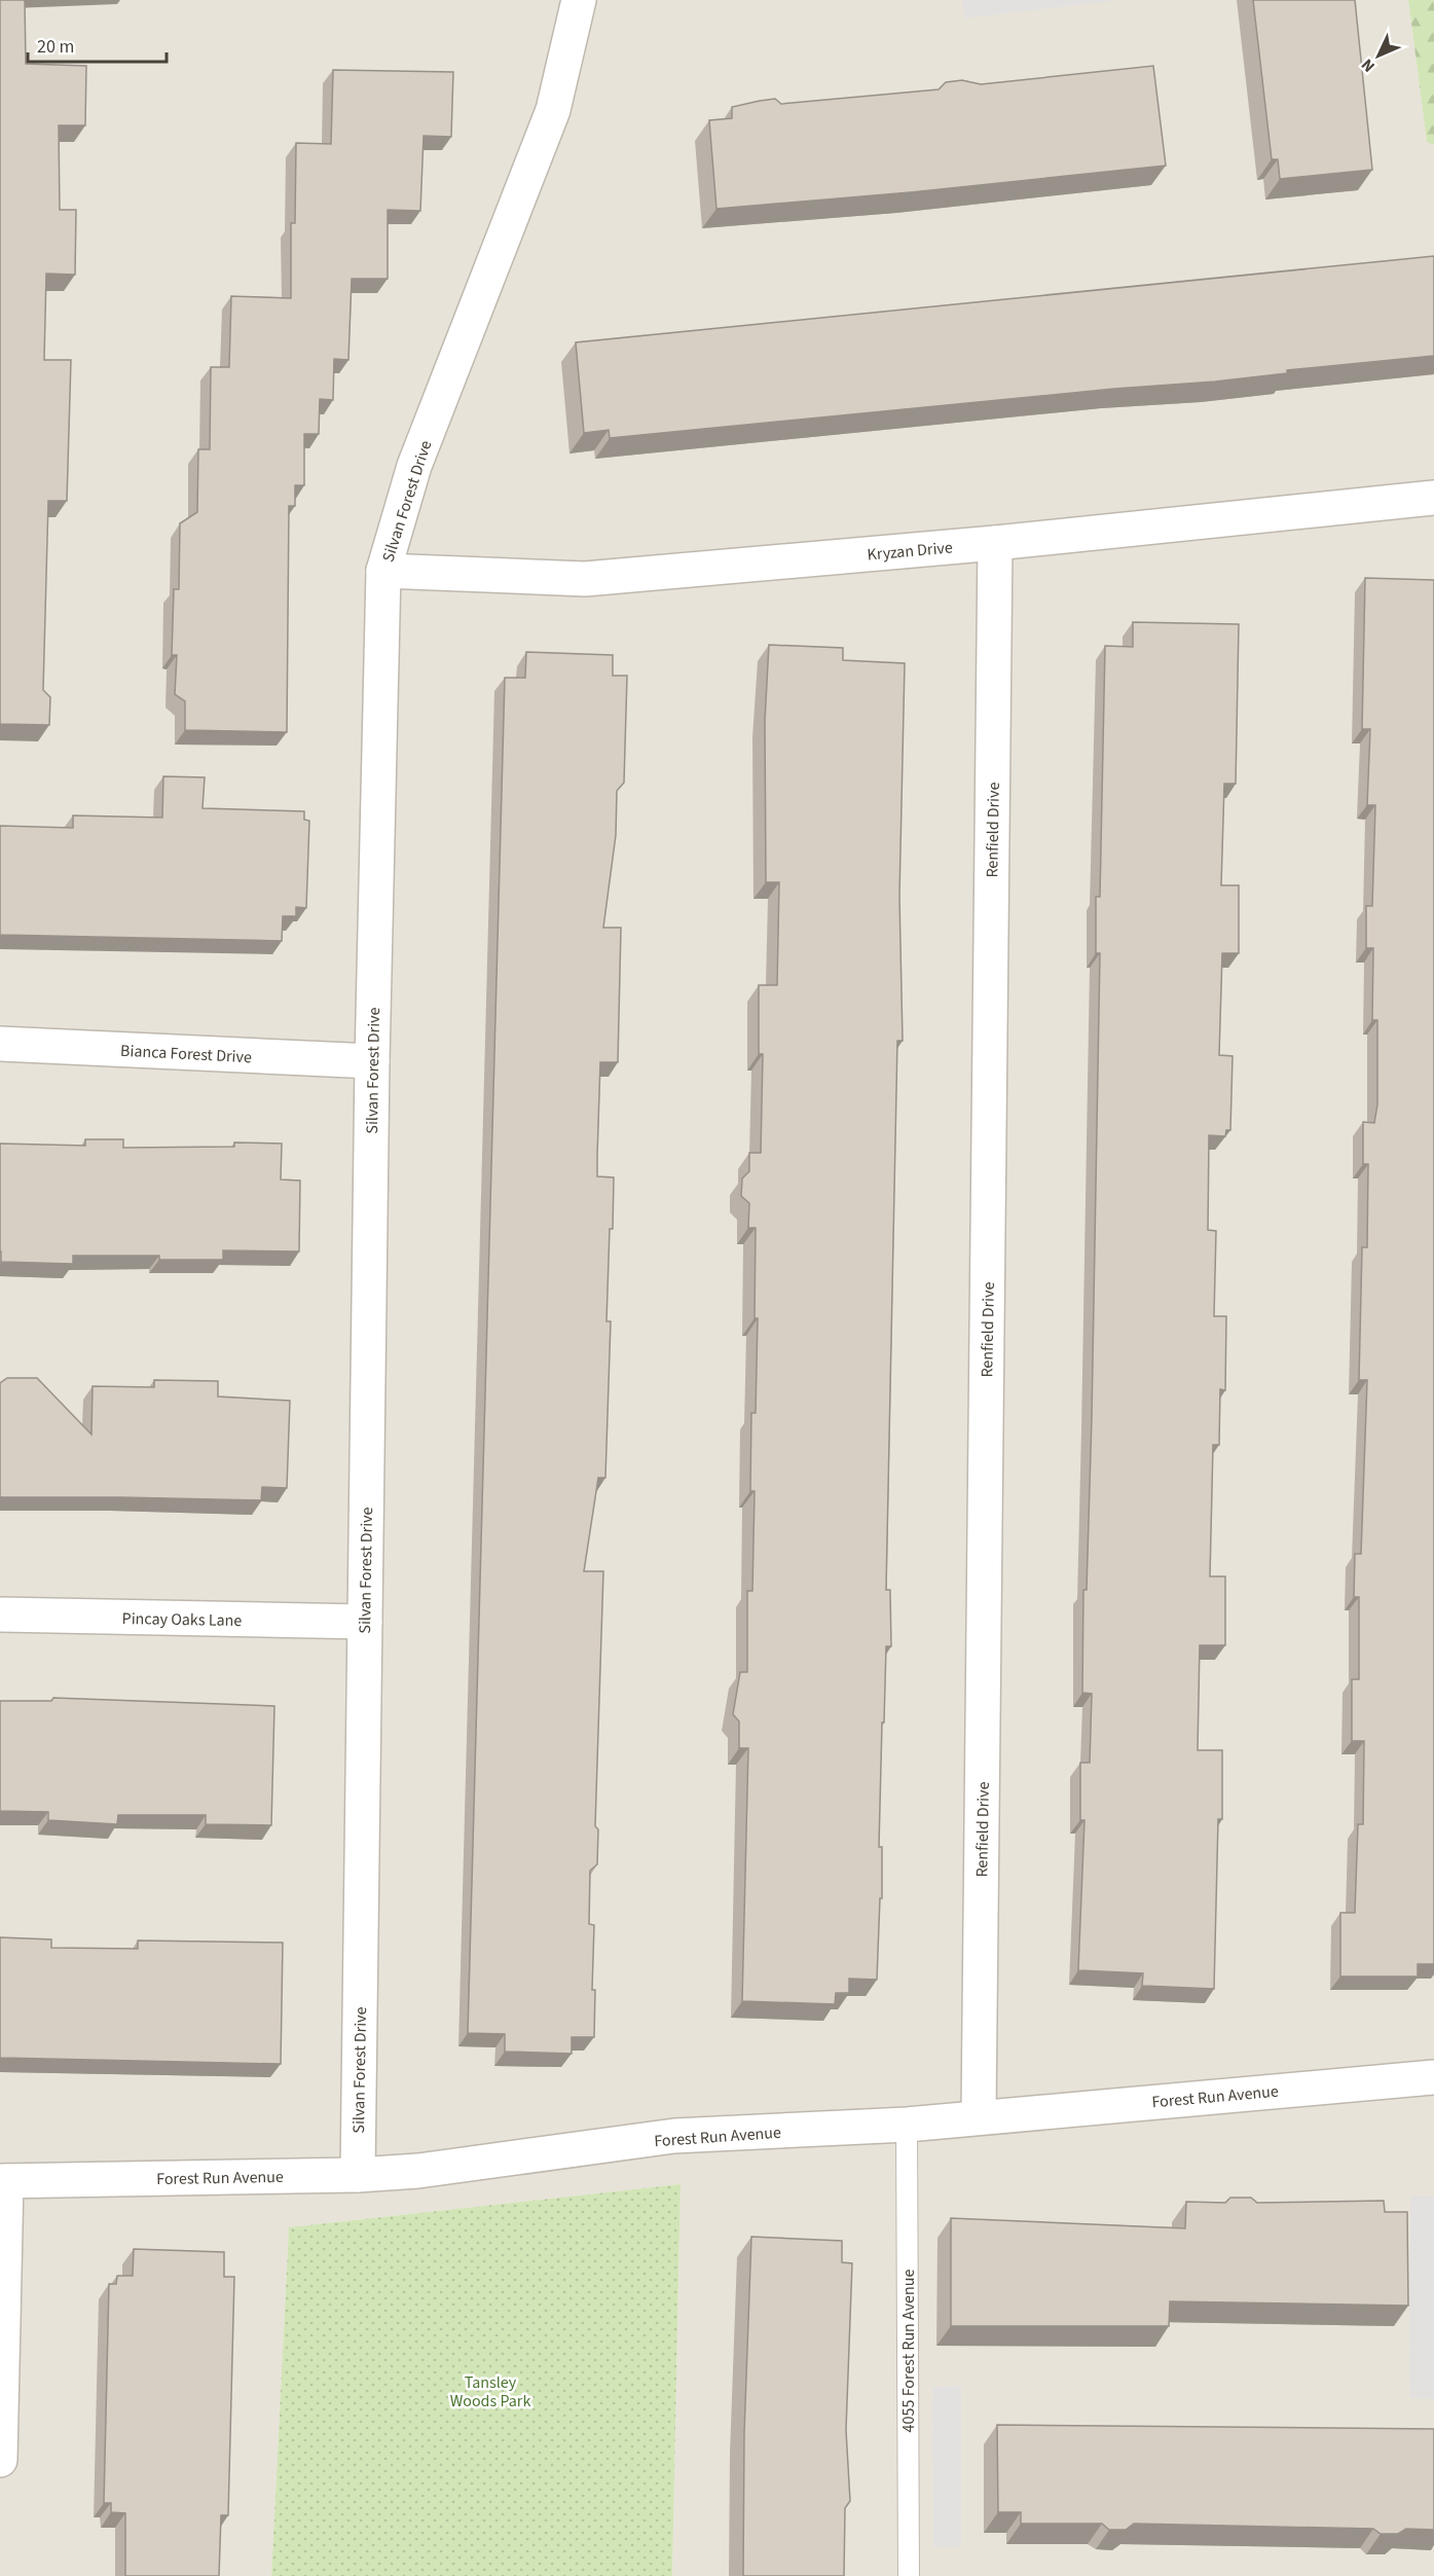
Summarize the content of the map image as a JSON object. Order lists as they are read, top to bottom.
{
  "streets": {
    "street": [
      "Silvan Forest Drive",
      "Kryzan Drive",
      "Renfield Drive",
      "Bianca Forest Drive",
      "Pincay Oaks Lane",
      "Forest Run Avenue"
    ],
    "lane": ["4055 Forest Run Avenue"]
  },
  "crossings": [
    ["Silvan Forest Drive", "Kryzan Drive"],
    ["Silvan Forest Drive", "Bianca Forest Drive"],
    ["Silvan Forest Drive", "Pincay Oaks Lane"],
    ["Silvan Forest Drive", "Forest Run Avenue"],
    ["Kryzan Drive", "Renfield Drive"],
    ["Renfield Drive", "Forest Run Avenue"],
    ["Forest Run Avenue", "4055 Forest Run Avenue"]
  ],
  "parks": ["Tansley Woods Park"],
  "scale_bar": "20 m",
  "north": "bottom left"
}
